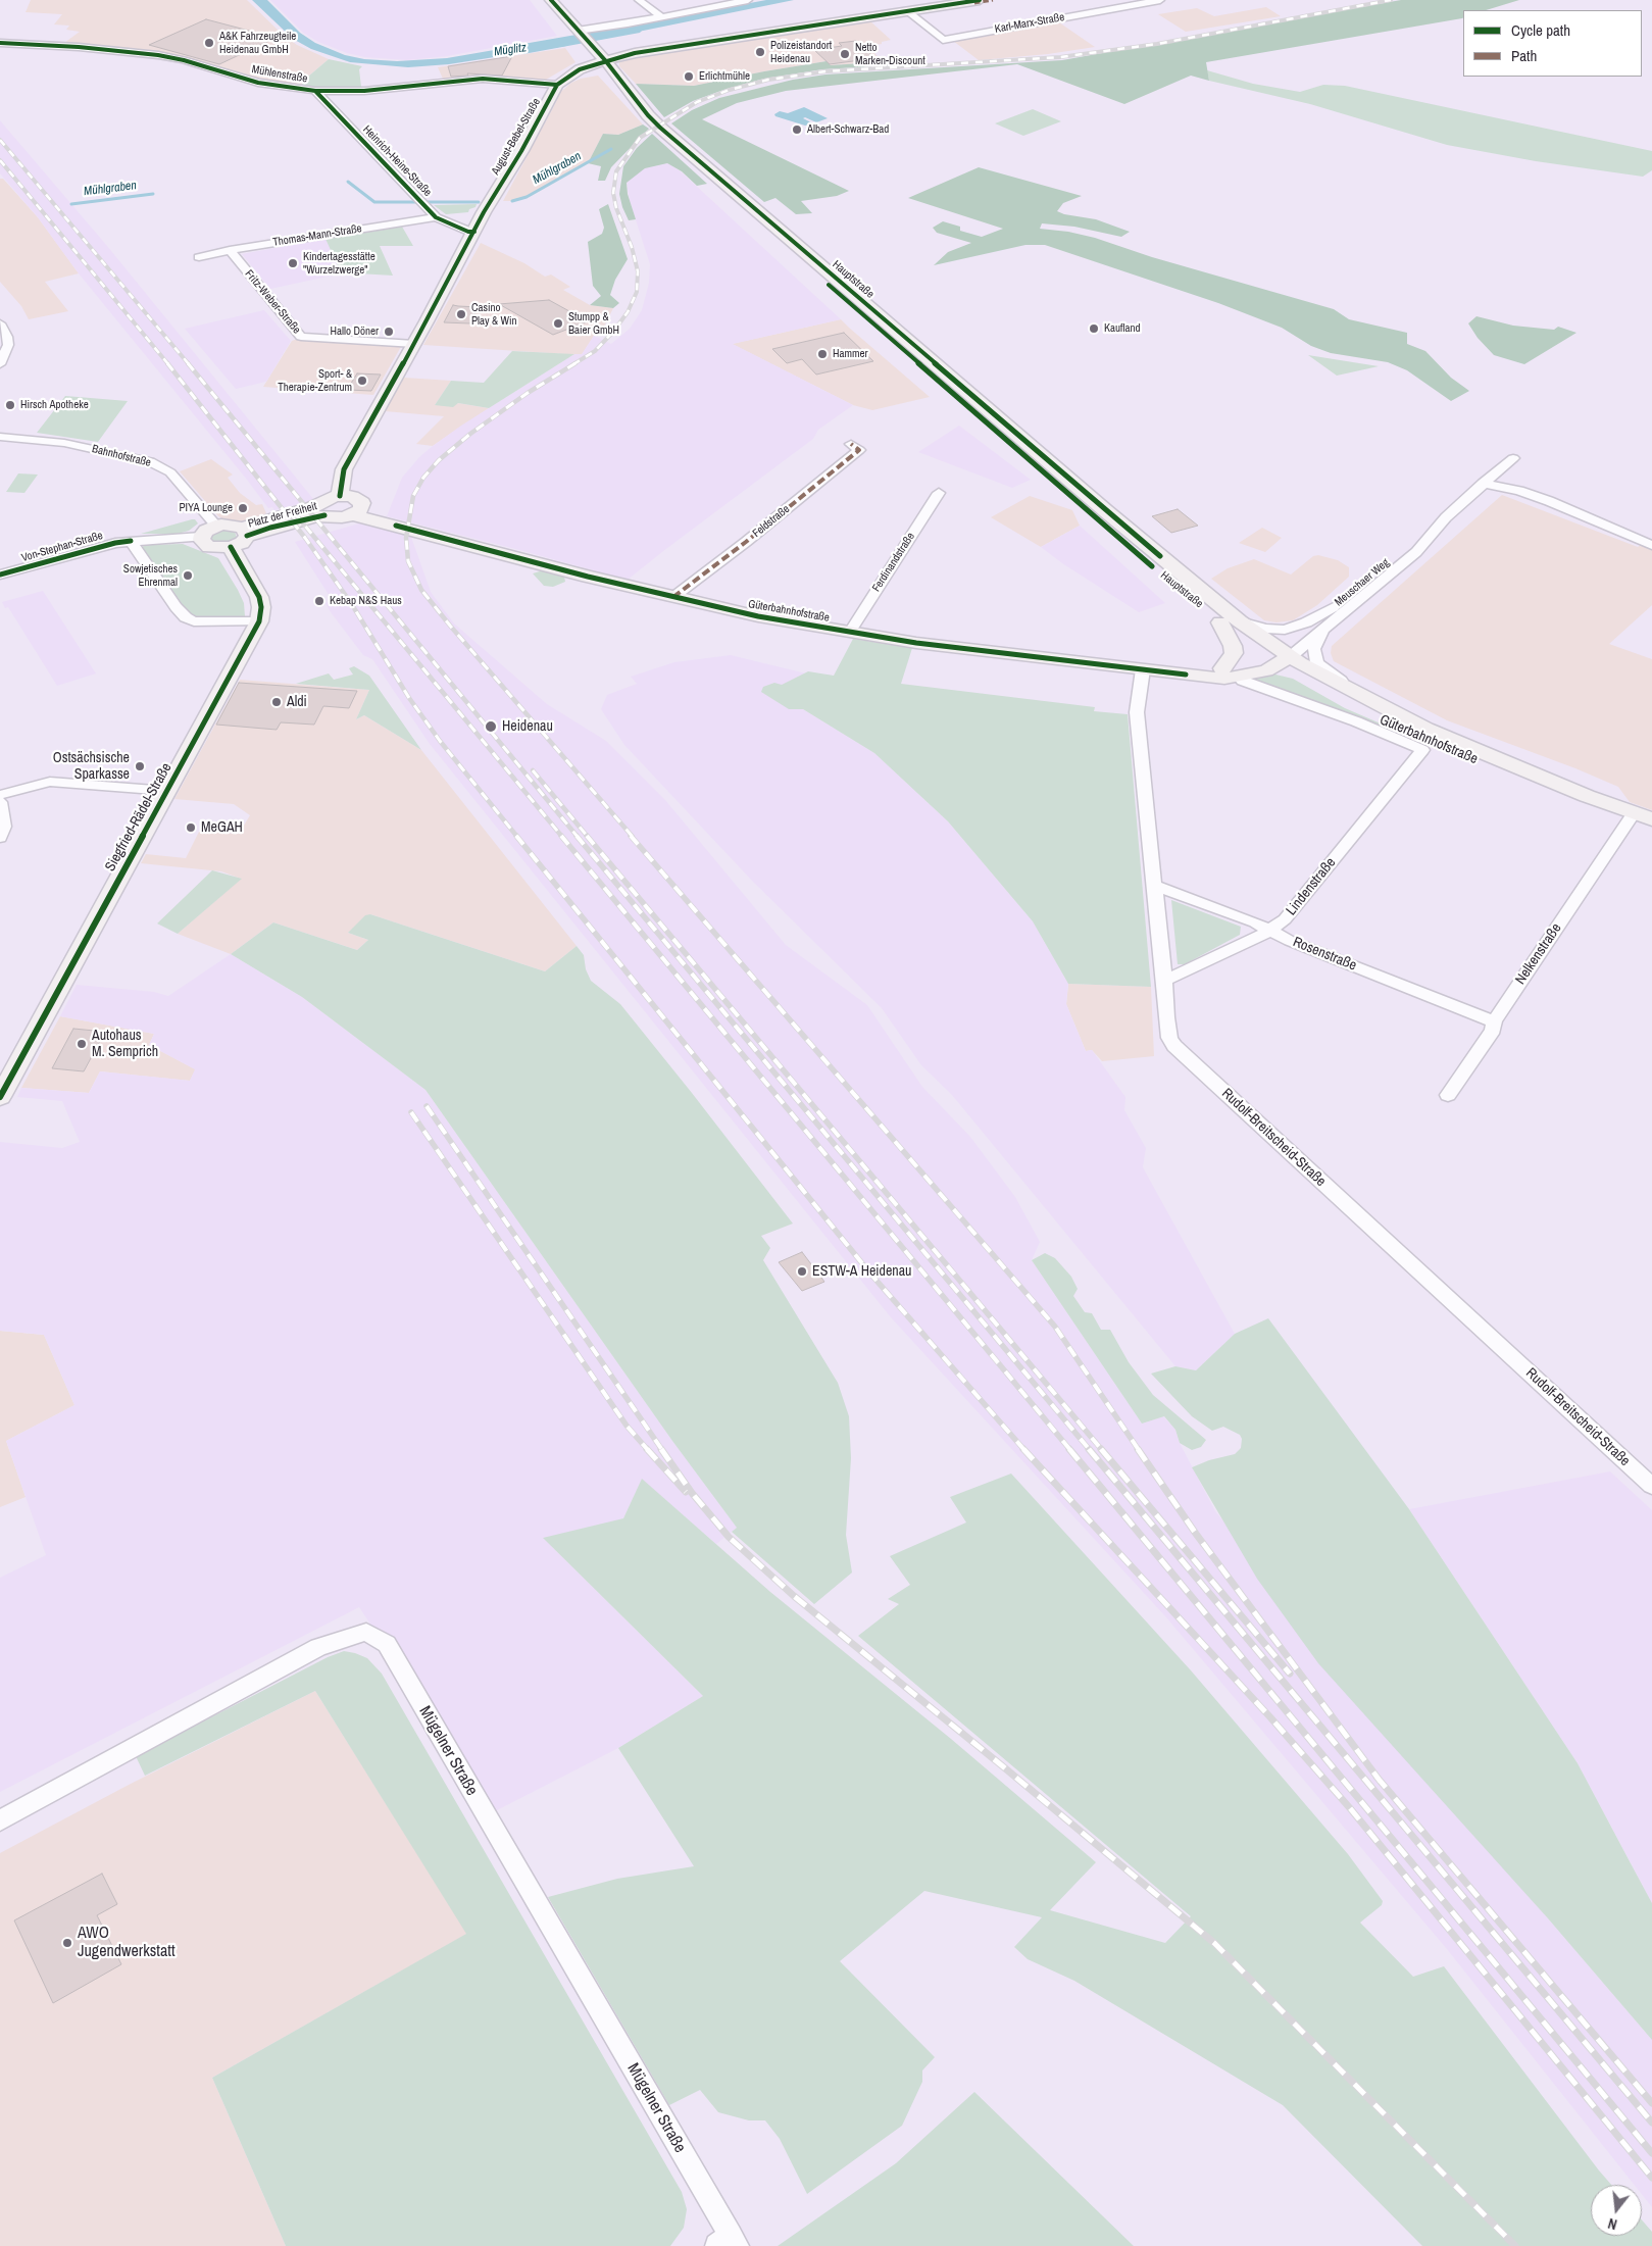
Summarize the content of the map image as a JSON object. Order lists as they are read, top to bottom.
{
  "streets": {
    "main road": [
      "August-Bebel-Straße",
      "Hauptstraße",
      "Platz der Freiheit",
      "Güterbahnhofstraße",
      "Siegfried-Rädel-Straße"
    ],
    "street": [
      "Karl-Marx-Straße",
      "Mühlenstraße",
      "Heinrich-Heine-Straße",
      "Thomas-Mann-Straße",
      "Fritz-Weber-Straße",
      "Bahnhofstraße",
      "Feldstraße",
      "Von-Stephan-Straße",
      "Ferdinandstraße",
      "Meuschaer Weg",
      "Lindenstraße",
      "Rosenstraße",
      "Nelkenstraße",
      "Rudolf-Breitscheid-Straße",
      "Mügelner Straße"
    ]
  },
  "crossings": [
    ["Karl-Marx-Straße", "August-Bebel-Straße"],
    ["Mühlenstraße", "August-Bebel-Straße"],
    ["Mühlenstraße", "Heinrich-Heine-Straße"],
    ["August-Bebel-Straße", "Heinrich-Heine-Straße"],
    ["August-Bebel-Straße", "Hauptstraße"],
    ["August-Bebel-Straße", "Fritz-Weber-Straße"],
    ["August-Bebel-Straße", "Platz der Freiheit"],
    ["Heinrich-Heine-Straße", "Thomas-Mann-Straße"],
    ["Thomas-Mann-Straße", "Fritz-Weber-Straße"],
    ["Hauptstraße", "Meuschaer Weg"],
    ["Hauptstraße", "Güterbahnhofstraße"],
    ["Bahnhofstraße", "Platz der Freiheit"],
    ["Platz der Freiheit", "Güterbahnhofstraße"],
    ["Platz der Freiheit", "Siegfried-Rädel-Straße"],
    ["Feldstraße", "Güterbahnhofstraße"],
    ["Ferdinandstraße", "Güterbahnhofstraße"],
    ["Meuschaer Weg", "Güterbahnhofstraße"],
    ["Güterbahnhofstraße", "Lindenstraße"],
    ["Güterbahnhofstraße", "Nelkenstraße"],
    ["Güterbahnhofstraße", "Rudolf-Breitscheid-Straße"],
    ["Lindenstraße", "Rosenstraße"],
    ["Lindenstraße", "Rudolf-Breitscheid-Straße"],
    ["Rosenstraße", "Nelkenstraße"],
    ["Rosenstraße", "Rudolf-Breitscheid-Straße"]
  ],
  "water": ["Müglitz", "Mühlgraben"],
  "places": [
    "A&K Fahrzeugteile Heidenau GmbH",
    "Polizeistandort Heidenau",
    "Netto Marken-Discount",
    "Erlichtmühle",
    "Albert-Schwarz-Bad",
    "Kindertagesstätte \"Wurzelzwerge\"",
    "Casino Play & Win",
    "Stumpp & Baier GmbH",
    "Kaufland",
    "Hallo Döner",
    "Hammer",
    "Sport- & Therapie-Zentrum",
    "Hirsch Apotheke",
    "PIYA Lounge",
    "Sowjetisches Ehrenmal",
    "Kebap N&S Haus",
    "Aldi",
    "Heidenau",
    "Ostsächsische Sparkasse",
    "MeGAH",
    "Autohaus M. Semprich",
    "ESTW-A Heidenau",
    "AWO Jugendwerkstatt"
  ],
  "legend": ["Cycle path", "Path"],
  "north": "bottom"
}
